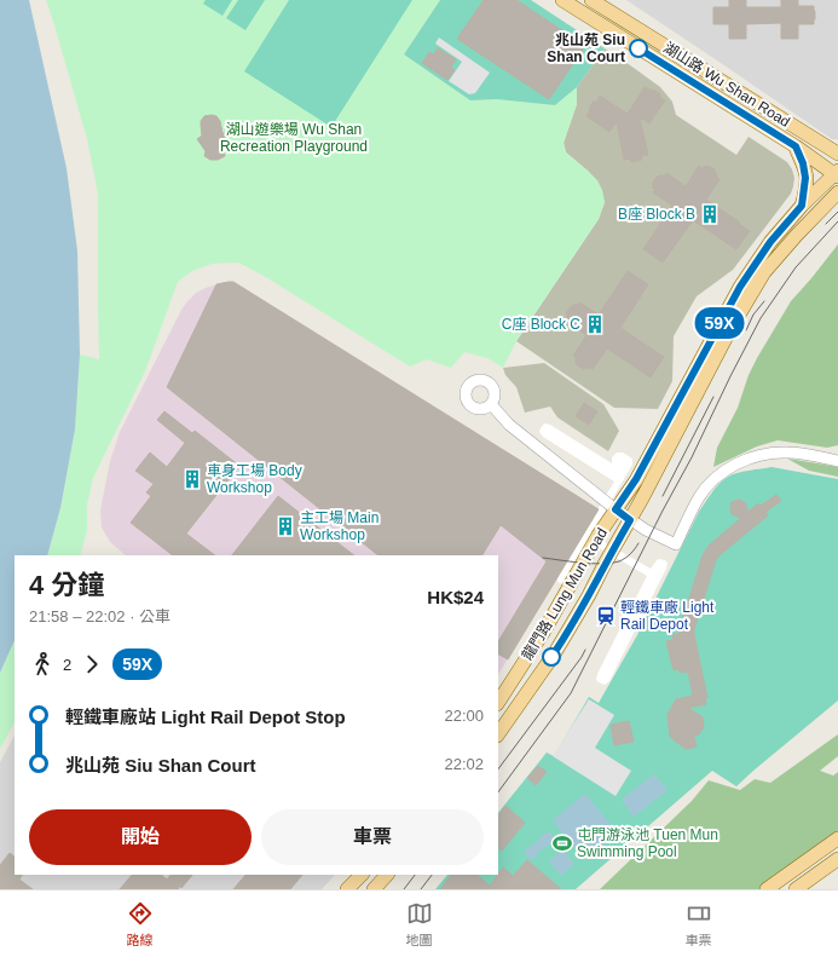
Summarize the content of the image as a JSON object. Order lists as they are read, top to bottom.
{
  "streets": {
    "main road": ["湖山路 Wu Shan Road", "龍門路 Lung Mun Road"]
  },
  "crossings": [
    ["湖山路 Wu Shan Road", "龍門路 Lung Mun Road"]
  ],
  "parks": ["湖山遊樂場 Wu Shan Recreation Playground"],
  "places": {
    "other": ["兆山苑 Siu Shan Court"],
    "building": [
      "B座 Block B",
      "C座 Block C",
      "車身工場 Body Workshop",
      "主工場 Main Workshop"
    ],
    "station": ["輕鐵車廠 Light Rail Depot"],
    "sports": ["屯門游泳池 Tuen Mun Swimming Pool"]
  },
  "lines": ["bus line 59X"],
  "page": {
    "on_map": "59X",
    "heading": ["4 分鐘", "21:58 – 22:02 · 公車", "HK$24"],
    "legs": ["2", "59X"],
    "list": [
      {
        "name": "輕鐵車廠站 Light Rail Depot Stop",
        "value": "22:00"
      },
      {
        "name": "兆山苑 Siu Shan Court",
        "value": "22:02"
      }
    ],
    "buttons": ["開始", "車票"],
    "tabs": ["路線", "地圖", "車票"]
  }
}
